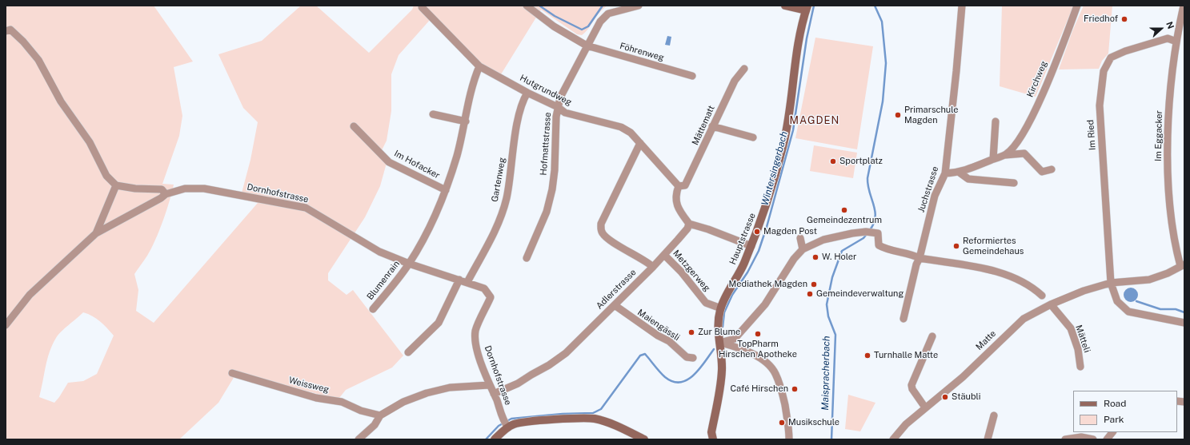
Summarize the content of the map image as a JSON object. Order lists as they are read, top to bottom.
{
  "streets": {
    "main road": ["Hauptstrasse"],
    "street": [
      "Föhrenweg",
      "Kirchweg",
      "Hutgrundweg",
      "Mättematt",
      "Im Ried",
      "Im Eggacker",
      "Hofmattstrasse",
      "Im Hofacker",
      "Gartenweg",
      "Juchstrasse",
      "Dornhofstrasse",
      "Metzgerweg",
      "Blumenrain",
      "Adlerstrasse",
      "Maiengässli",
      "Mätteli",
      "Matte",
      "Weissweg"
    ]
  },
  "crossings": [
    ["Föhrenweg", "Hofmattstrasse"],
    ["Kirchweg", "Juchstrasse"],
    ["Hutgrundweg", "Mättematt"],
    ["Hutgrundweg", "Hofmattstrasse"],
    ["Hutgrundweg", "Im Hofacker"],
    ["Hutgrundweg", "Gartenweg"],
    ["Im Ried", "Im Eggacker"],
    ["Im Ried", "Matte"],
    ["Im Eggacker", "Matte"],
    ["Im Hofacker", "Dornhofstrasse"],
    ["Im Hofacker", "Blumenrain"],
    ["Gartenweg", "Dornhofstrasse"],
    ["Dornhofstrasse", "Blumenrain"],
    ["Dornhofstrasse", "Adlerstrasse"],
    ["Hauptstrasse", "Metzgerweg"],
    ["Metzgerweg", "Adlerstrasse"],
    ["Adlerstrasse", "Maiengässli"],
    ["Mätteli", "Matte"]
  ],
  "districts": ["MAGDEN"],
  "water": ["Wintersingerbach", "Maispracherbach"],
  "places": [
    "Friedhof",
    "Primarschule Magden",
    "Sportplatz",
    "Gemeindezentrum",
    "Magden Post",
    "Reformiertes Gemeindehaus",
    "W. Holer",
    "Mediathek Magden",
    "Gemeindeverwaltung",
    "Zur Blume",
    "TopPharm Hirschen Apotheke",
    "Turnhalle Matte",
    "Café Hirschen",
    "Stäubli",
    "Musikschule"
  ],
  "legend": ["Road", "Park"],
  "north": "right"
}
